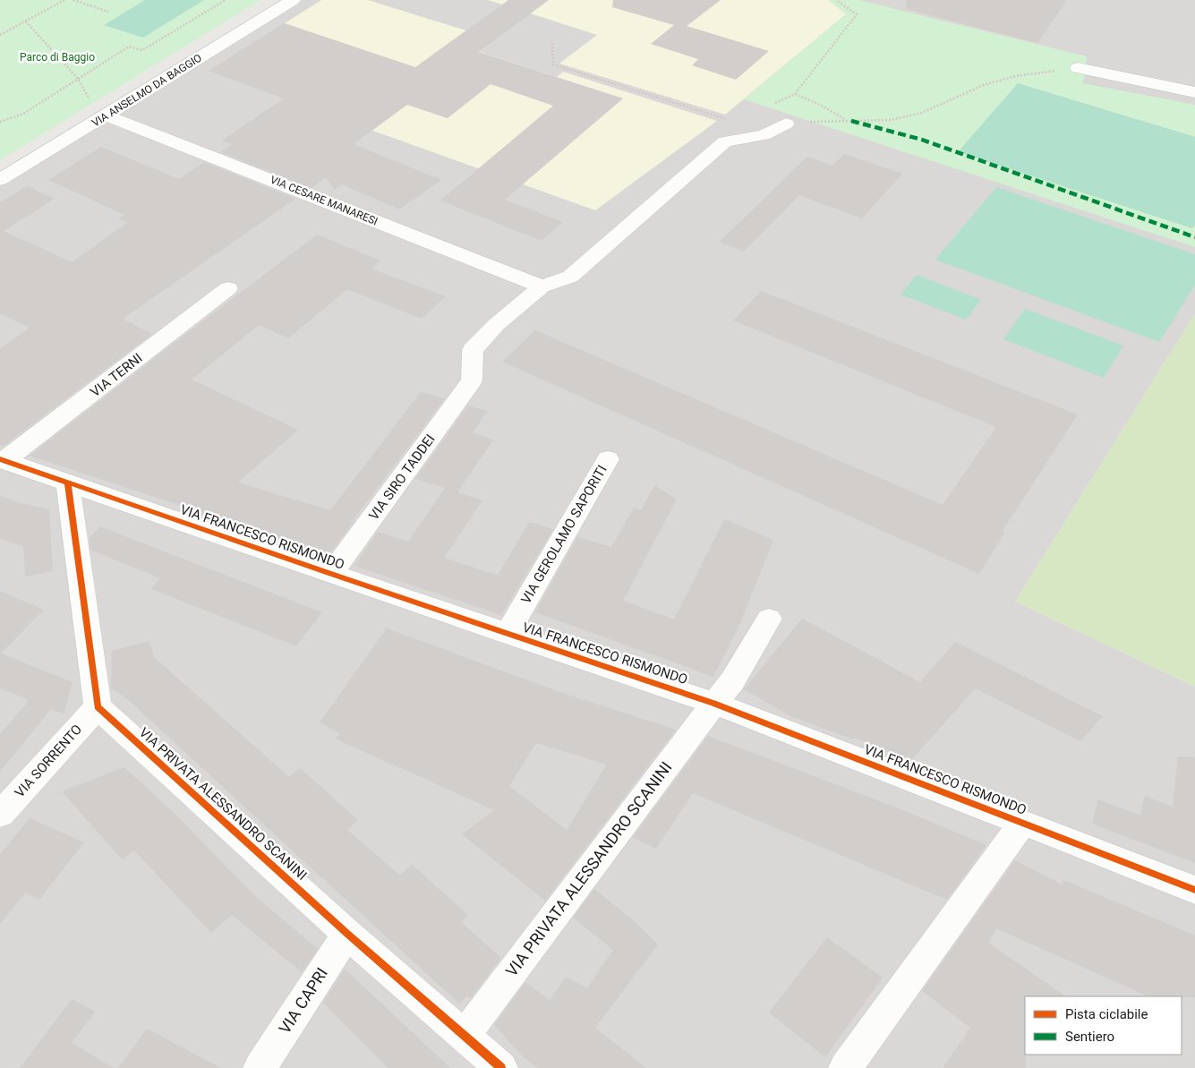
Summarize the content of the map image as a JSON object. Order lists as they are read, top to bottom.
{
  "streets": {
    "street": [
      "VIA ANSELMO DA BAGGIO",
      "VIA CESARE MANARESI",
      "VIA TERNI",
      "VIA SIRO TADDEI",
      "VIA GEROLAMO SAPORITI",
      "VIA FRANCESCO RISMONDO",
      "VIA SORRENTO",
      "VIA PRIVATA ALESSANDRO SCANINI",
      "VIA CAPRI"
    ]
  },
  "crossings": [
    ["VIA ANSELMO DA BAGGIO", "VIA CESARE MANARESI"],
    ["VIA CESARE MANARESI", "VIA SIRO TADDEI"],
    ["VIA TERNI", "VIA FRANCESCO RISMONDO"],
    ["VIA SIRO TADDEI", "VIA FRANCESCO RISMONDO"],
    ["VIA GEROLAMO SAPORITI", "VIA FRANCESCO RISMONDO"],
    ["VIA FRANCESCO RISMONDO", "VIA PRIVATA ALESSANDRO SCANINI"],
    ["VIA SORRENTO", "VIA PRIVATA ALESSANDRO SCANINI"],
    ["VIA PRIVATA ALESSANDRO SCANINI", "VIA CAPRI"]
  ],
  "parks": ["Parco di Baggio"],
  "legend": ["Pista ciclabile", "Sentiero"]
}
